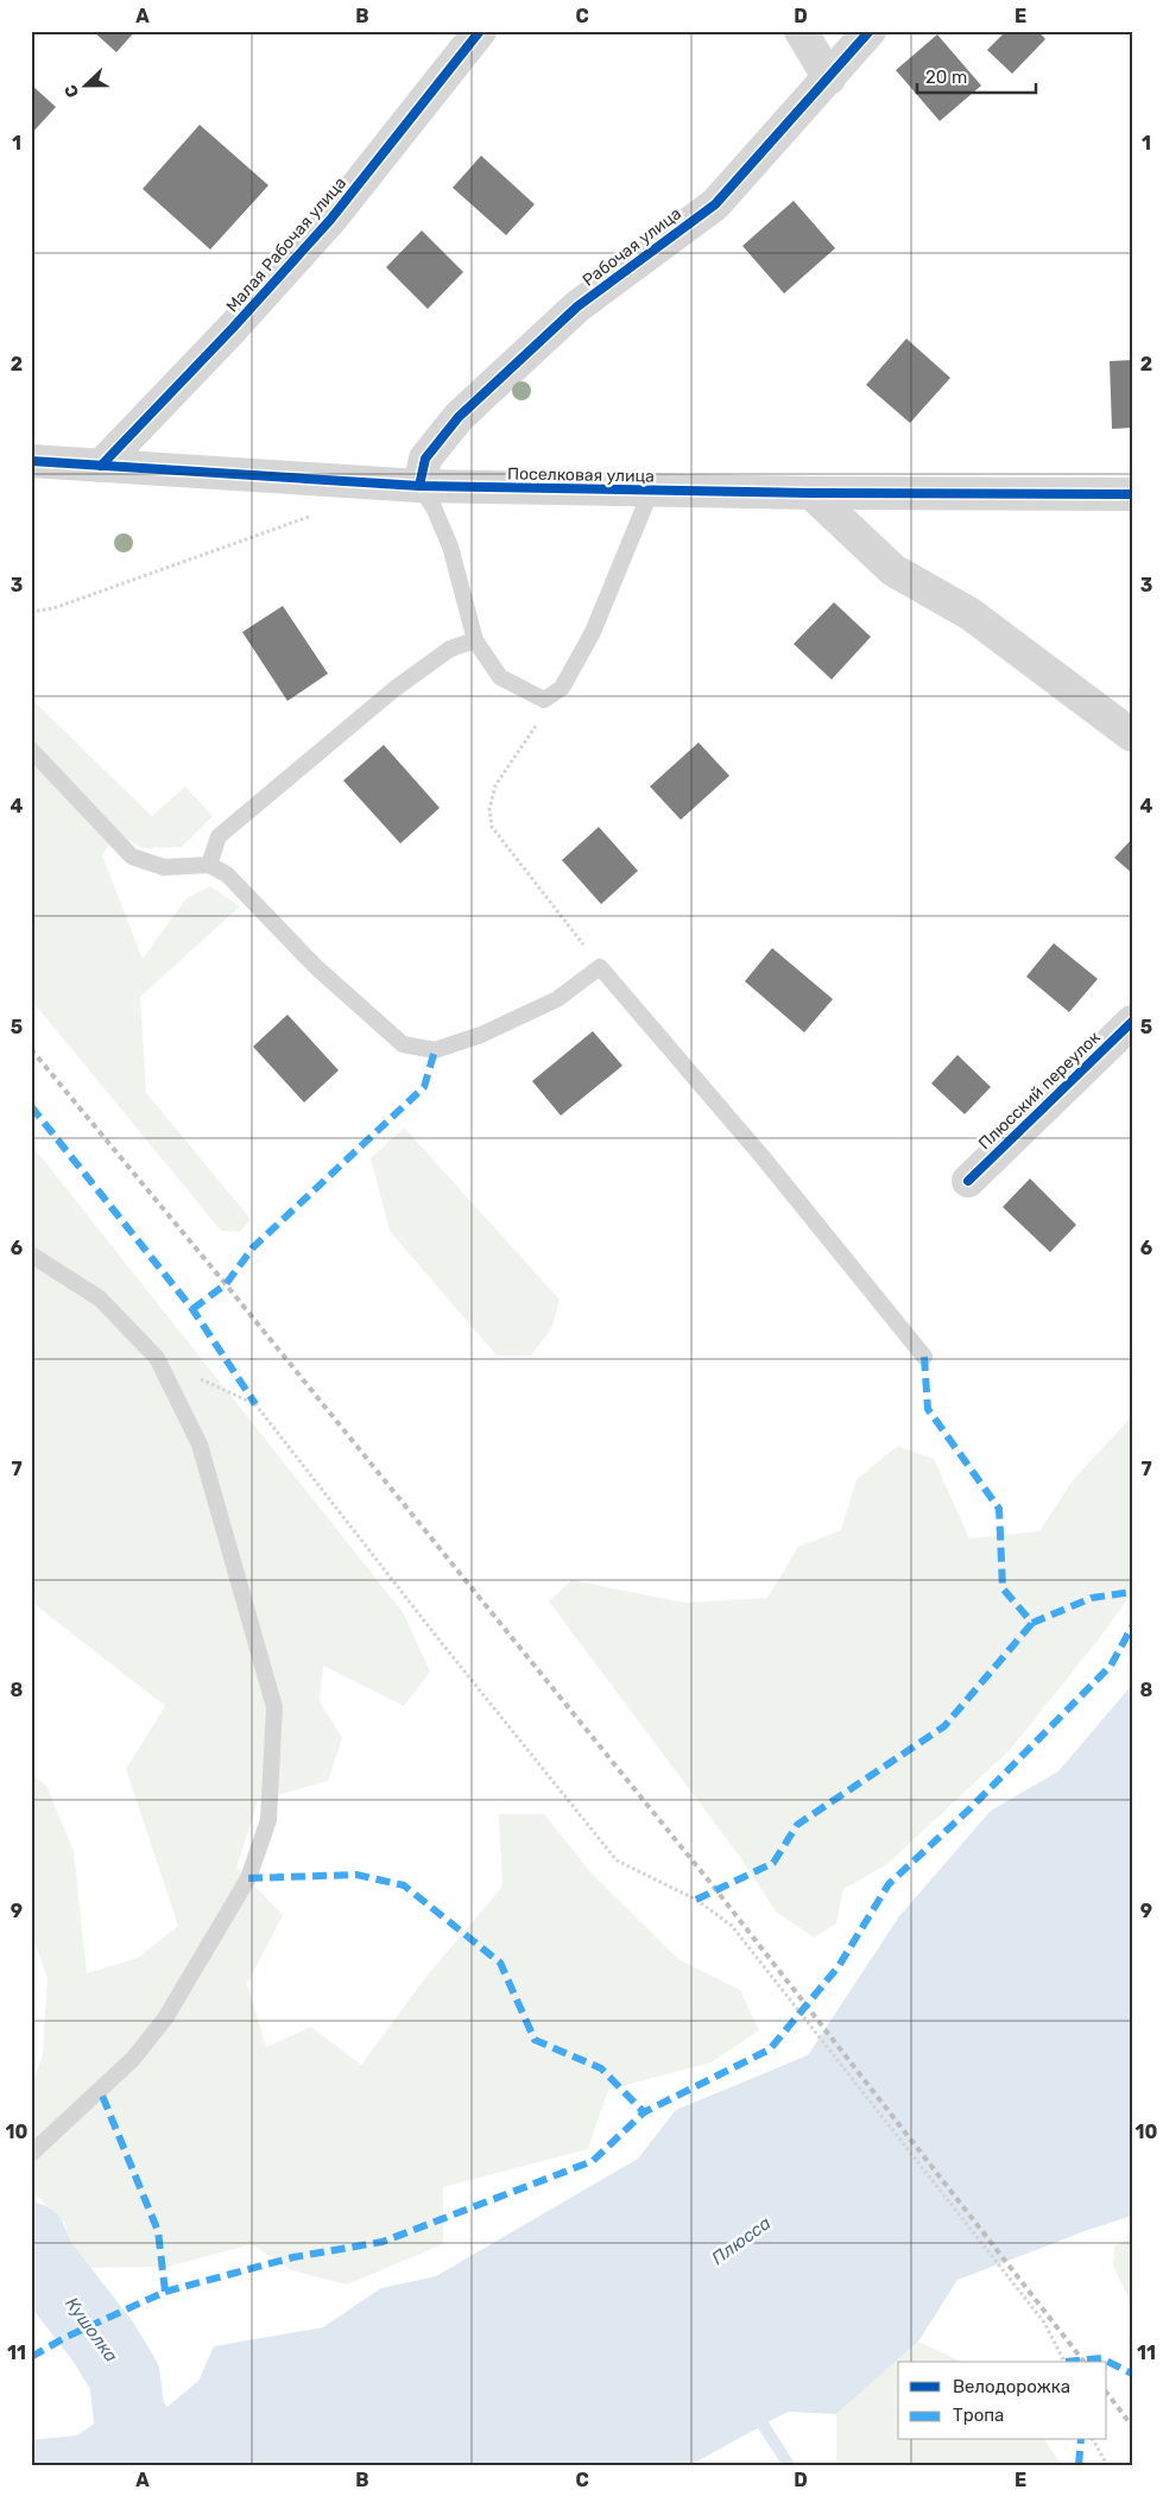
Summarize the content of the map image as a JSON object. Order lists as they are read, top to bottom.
{
  "streets": {
    "street": [
      "Малая Рабочая улица",
      "Рабочая улица",
      "Поселковая улица",
      "Плюсский переулок"
    ]
  },
  "crossings": [
    ["Малая Рабочая улица", "Поселковая улица"],
    ["Рабочая улица", "Поселковая улица"]
  ],
  "water": ["Плюсса", "Кушолка"],
  "legend": ["Велодорожка", "Тропа"],
  "scale_bar": "20 m",
  "north": "left",
  "grid": {
    "columns": [
      "A",
      "B",
      "C",
      "D",
      "E"
    ],
    "rows": [
      "1",
      "2",
      "3",
      "4",
      "5",
      "6",
      "7",
      "8",
      "9",
      "10",
      "11"
    ]
  }
}
